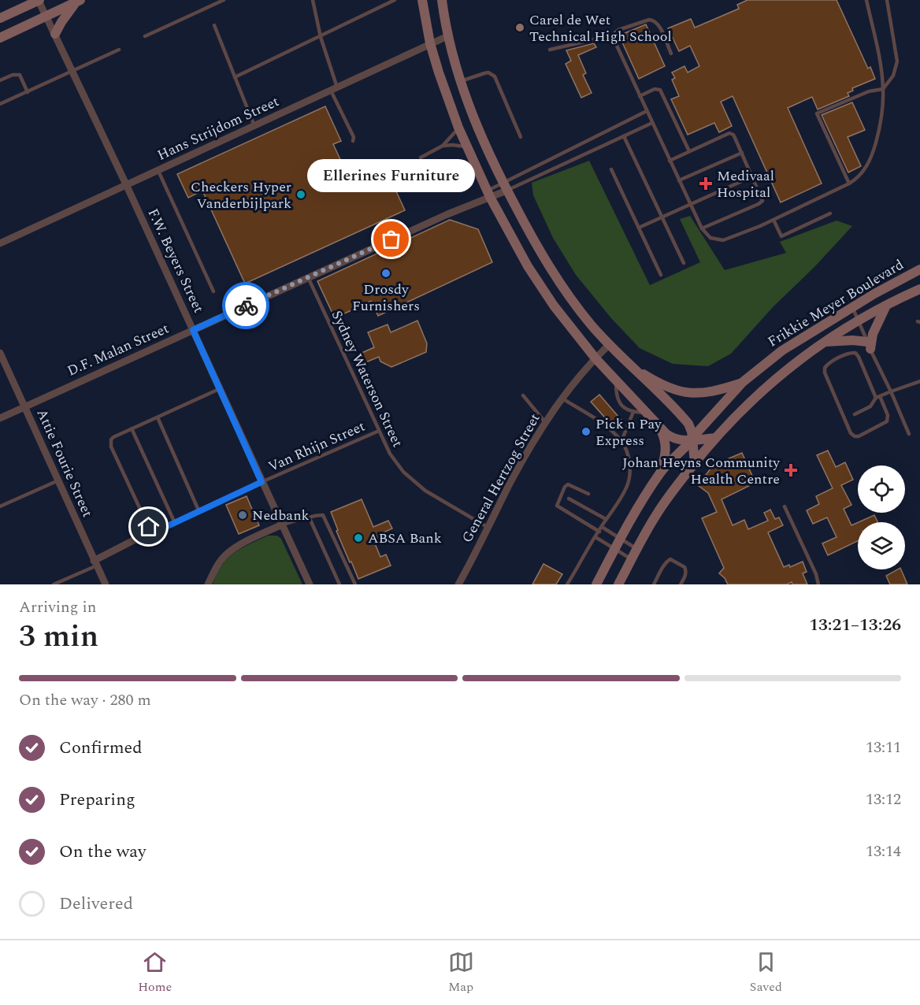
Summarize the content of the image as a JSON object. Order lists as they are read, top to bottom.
{
  "streets": {
    "street": [
      "Hans Strijdom Street",
      "F.W. Beyers Street",
      "Frikkie Meyer Boulevard",
      "D.F. Malan Street",
      "Attie Fourie Street",
      "General Hertzog Street"
    ],
    "lane": ["Sydney Waterson Street", "Van Rhijn Street"]
  },
  "crossings": [
    ["Hans Strijdom Street", "F.W. Beyers Street"],
    ["F.W. Beyers Street", "D.F. Malan Street"],
    ["F.W. Beyers Street", "Van Rhijn Street"],
    ["D.F. Malan Street", "Sydney Waterson Street"],
    ["D.F. Malan Street", "Attie Fourie Street"],
    ["Sydney Waterson Street", "Van Rhijn Street"],
    ["Sydney Waterson Street", "General Hertzog Street"]
  ],
  "places": {
    "other": [
      "Carel de Wet Technical High School",
      "Checkers Hyper Vanderbijlpark",
      "Ellerines Furniture",
      "Drosdy Furnishers",
      "Pick n Pay Express",
      "Nedbank",
      "ABSA Bank"
    ],
    "health": ["Medivaal Hospital", "Johan Heyns Community Health Centre"]
  },
  "page": {
    "bubble": "Ellerines Furniture",
    "heading": ["3 min", "Arriving in", "13:21–13:26"],
    "bar": "On the way · 280 m",
    "list": [
      ["Confirmed", "13:11"],
      ["Preparing", "13:12"],
      ["On the way", "13:14"],
      "Delivered"
    ],
    "tabs": ["Home", "Map", "Saved"]
  }
}
